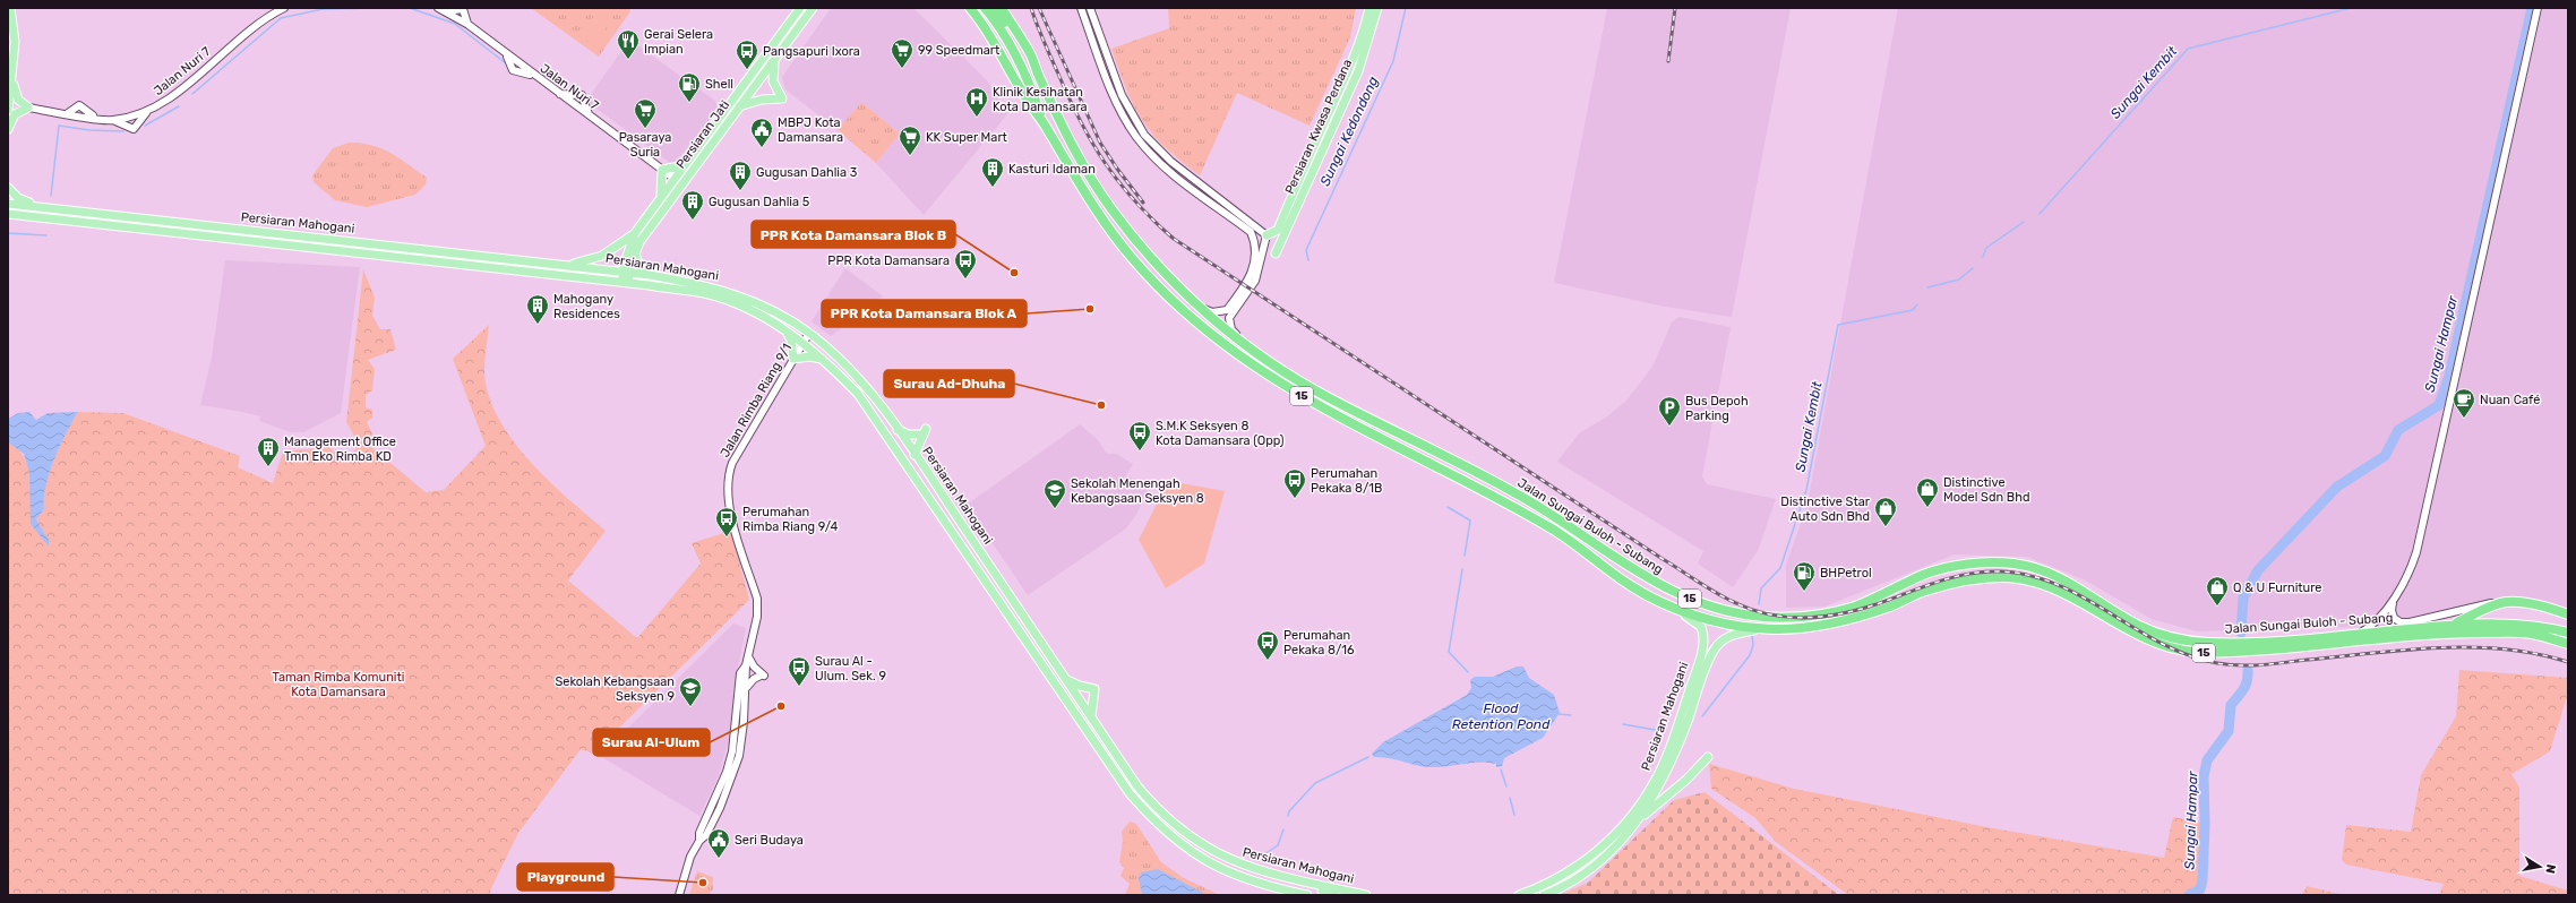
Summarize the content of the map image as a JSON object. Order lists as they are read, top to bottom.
{
  "streets": {
    "highway": ["15", "Jalan Sungai Buloh - Subang"],
    "main road": ["Persiaran Kwasa Perdana", "Persiaran Jati", "Persiaran Mahogani"],
    "street": ["Jalan Nuri 7", "Jalan Rimba Riang 9/1"]
  },
  "crossings": [
    ["Jalan Nuri 7", "Persiaran Jati"],
    ["Persiaran Jati", "Persiaran Mahogani"],
    ["Persiaran Mahogani", "Jalan Rimba Riang 9/1"],
    ["Persiaran Mahogani", "Jalan Sungai Buloh - Subang"]
  ],
  "water": [
    "Sungai Kembit",
    "Sungai Kedondong",
    "Sungai Hampar",
    "Flood Retention Pond"
  ],
  "parks": ["Taman Rimba Komuniti Kota Damansara"],
  "places": {
    "restaurant": ["Gerai Selera Impian"],
    "supermarket": ["99 Speedmart", "Pasaraya Suria", "KK Super Mart"],
    "bus stop": [
      "Pangsapuri Ixora",
      "PPR Kota Damansara",
      "S.M.K Seksyen 8 Kota Damansara (Opp)",
      "Perumahan Pekaka 8/1B",
      "Perumahan Rimba Riang 9/4",
      "Perumahan Pekaka 8/16",
      "Surau Al - Ulum. Sek. 9"
    ],
    "fuel station": ["Shell", "BHPetrol"],
    "hospital": ["Klinik Kesihatan Kota Damansara"],
    "public building": ["MBPJ Kota Damansara", "Seri Budaya"],
    "building": [
      "Kasturi Idaman",
      "Gugusan Dahlia 3",
      "Gugusan Dahlia 5",
      "Mahogany Residences",
      "Management Office Tmn Eko Rimba KD"
    ],
    "other": [
      "PPR Kota Damansara Blok B",
      "PPR Kota Damansara Blok A",
      "Surau Ad-Dhuha",
      "Surau Al-Ulum",
      "Playground"
    ],
    "cafe": ["Nuan Café"],
    "parking": ["Bus Depoh Parking"],
    "shop": ["Distinctive Model Sdn Bhd", "Distinctive Star Auto Sdn Bhd", "Q & U Furniture"],
    "school or university": ["Sekolah Menengah Kebangsaan Seksyen 8", "Sekolah Kebangsaan Seksyen 9"]
  },
  "north": "right"
}
